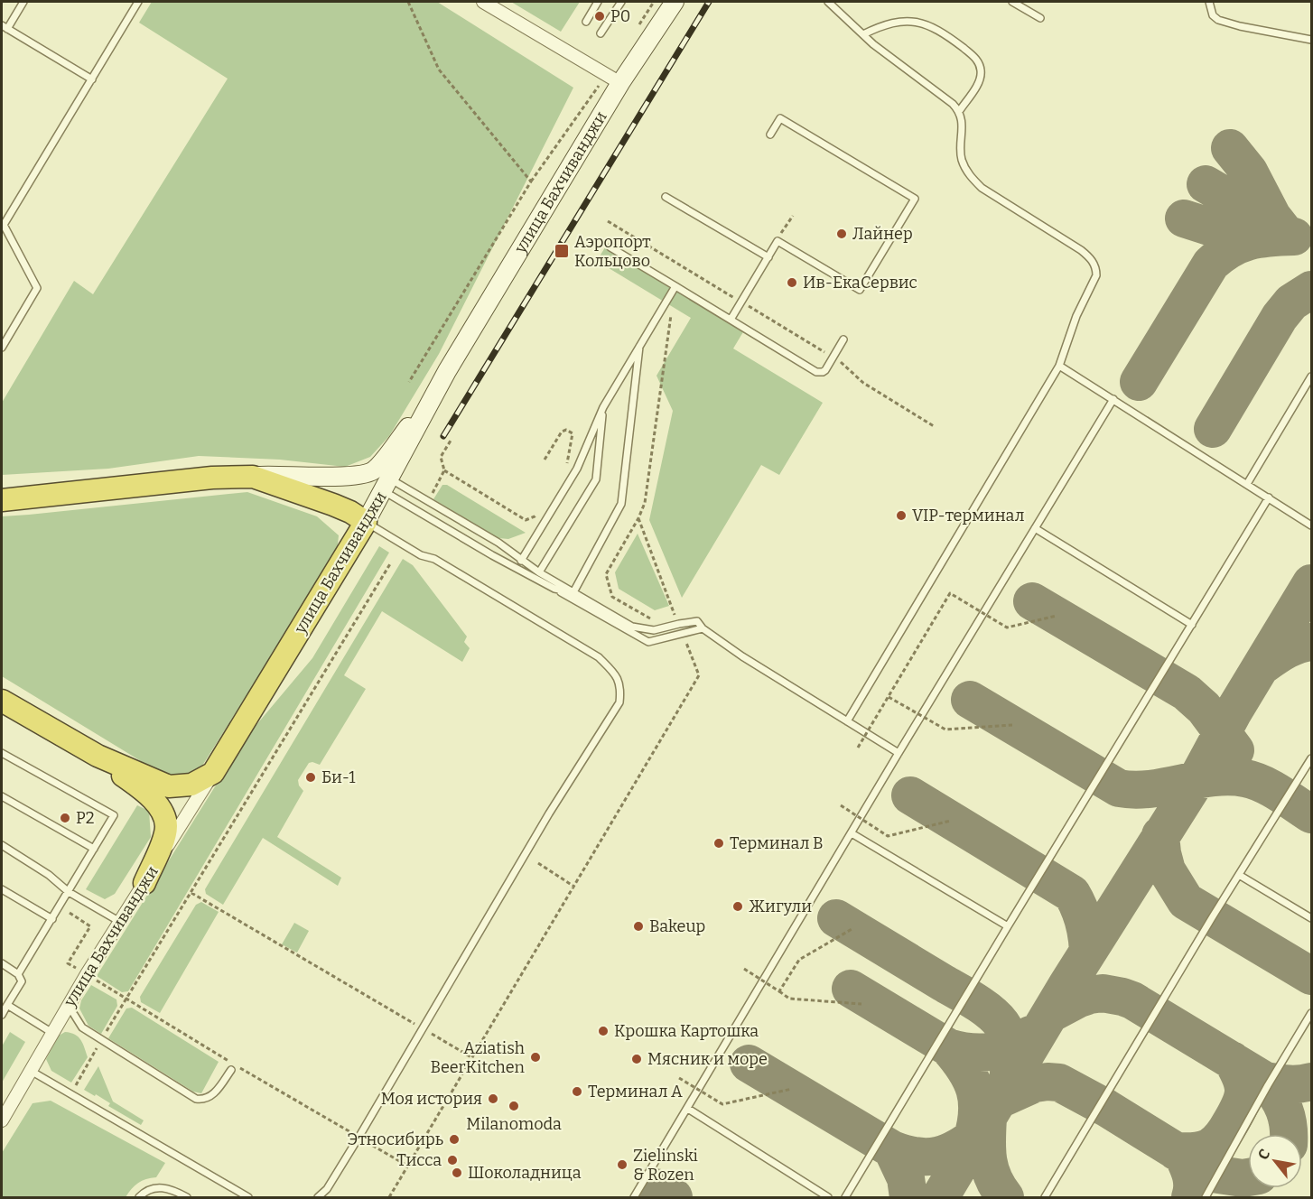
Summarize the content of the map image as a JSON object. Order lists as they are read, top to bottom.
{
  "streets": {
    "highway": ["улица Бахчиванджи"]
  },
  "places": {
    "other": [
      "P0",
      "Лайнер",
      "Ив-ЕкаСервис",
      "VIP-терминал",
      "Би-1",
      "P2",
      "Терминал B",
      "Жигули",
      "Bakeup",
      "Крошка Картошка",
      "Aziatish BeerKitchen",
      "Мясник и море",
      "Терминал А",
      "Моя история",
      "Milanomoda",
      "Этносибирь",
      "Тисса",
      "Zielinski & Rozen",
      "Шоколадница"
    ],
    "transit": ["Аэропорт Кольцово"]
  },
  "north": "top left"
}
